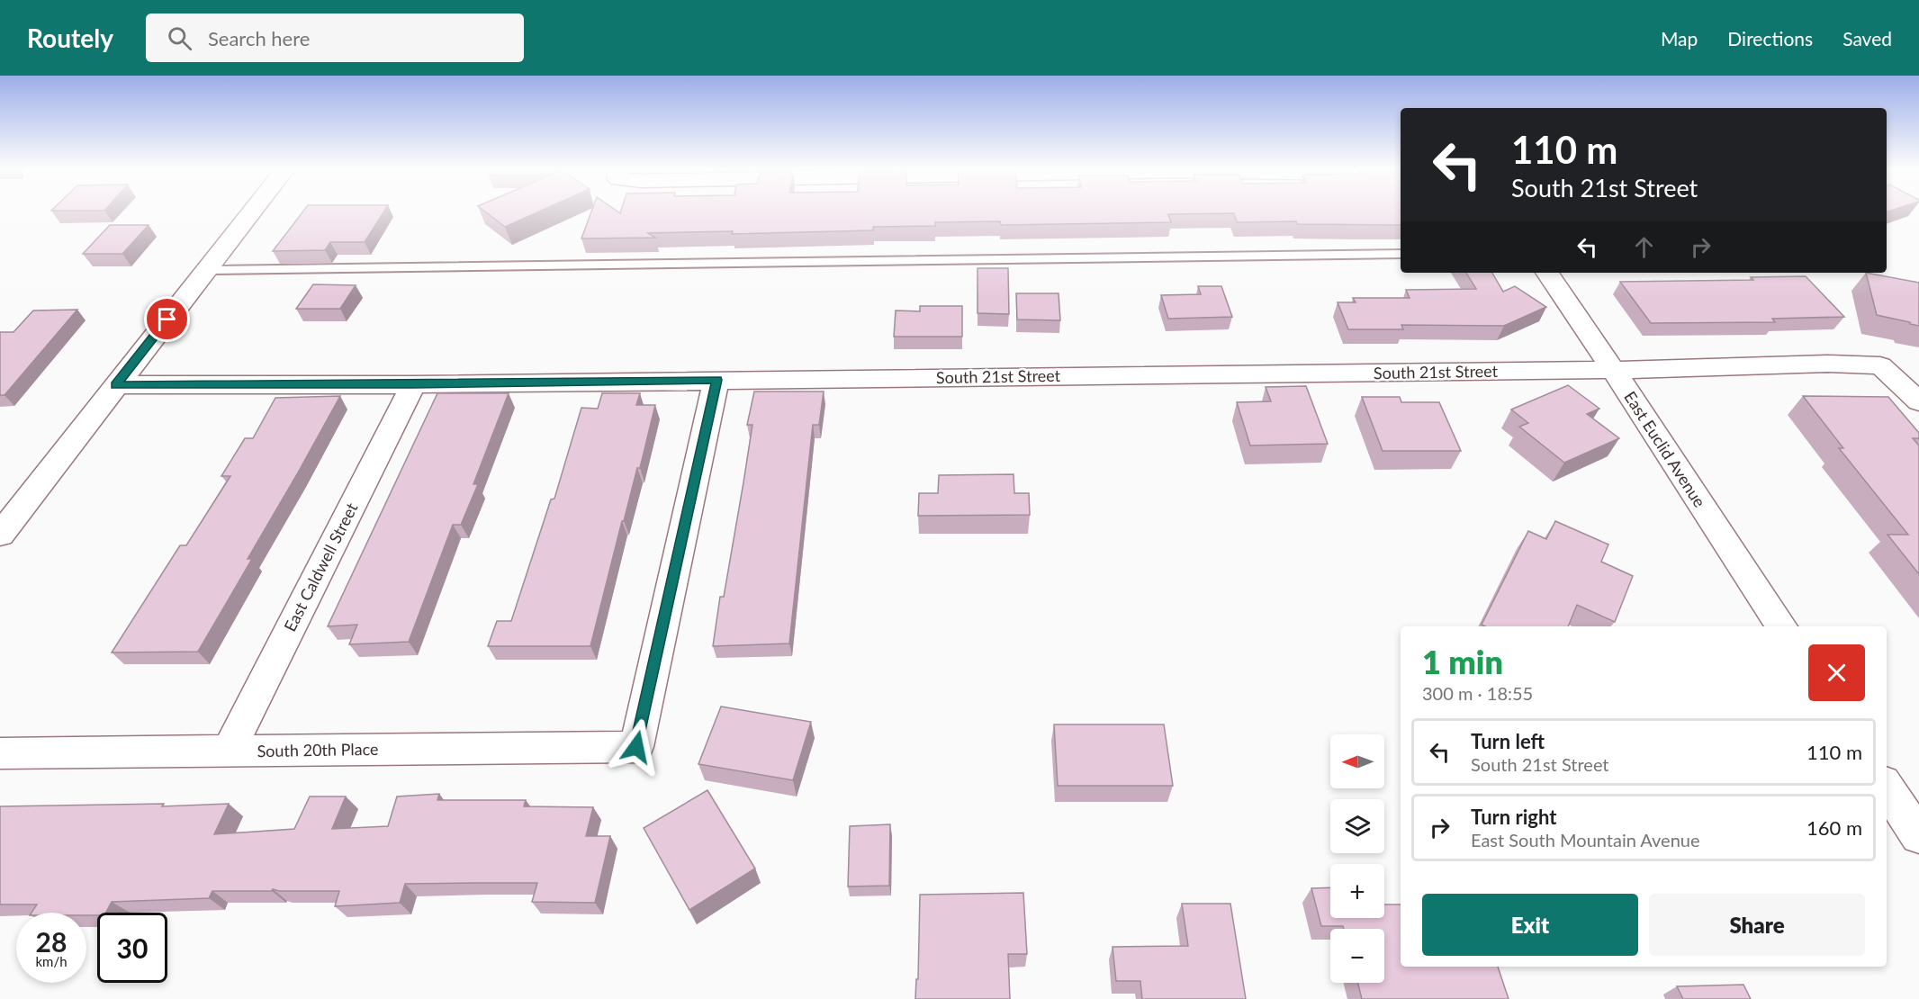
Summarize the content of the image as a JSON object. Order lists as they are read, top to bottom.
{
  "streets": {
    "street": [
      "South 21st Street",
      "East Euclid Avenue",
      "East Caldwell Street",
      "South 20th Place"
    ]
  },
  "crossings": [
    ["South 21st Street", "East Euclid Avenue"],
    ["South 21st Street", "East Caldwell Street"],
    ["South 21st Street", "South 20th Place"],
    ["East Caldwell Street", "South 20th Place"]
  ],
  "north": "left",
  "page": {
    "header": "Routely",
    "search": "Search here",
    "nav": ["Map", "Directions", "Saved"],
    "turn": ["110 m", "South 21st Street"],
    "heading": ["1 min", "300 m · 18:55"],
    "list": [
      {
        "name": "Turn left",
        "note": "South 21st Street",
        "value": "110 m"
      },
      {
        "name": "Turn right",
        "note": "East South Mountain Avenue",
        "value": "160 m"
      }
    ],
    "map_buttons": ["+", "−"],
    "buttons": ["Exit", "Share"],
    "speed": "28 km/h",
    "limit": "30"
  }
}
